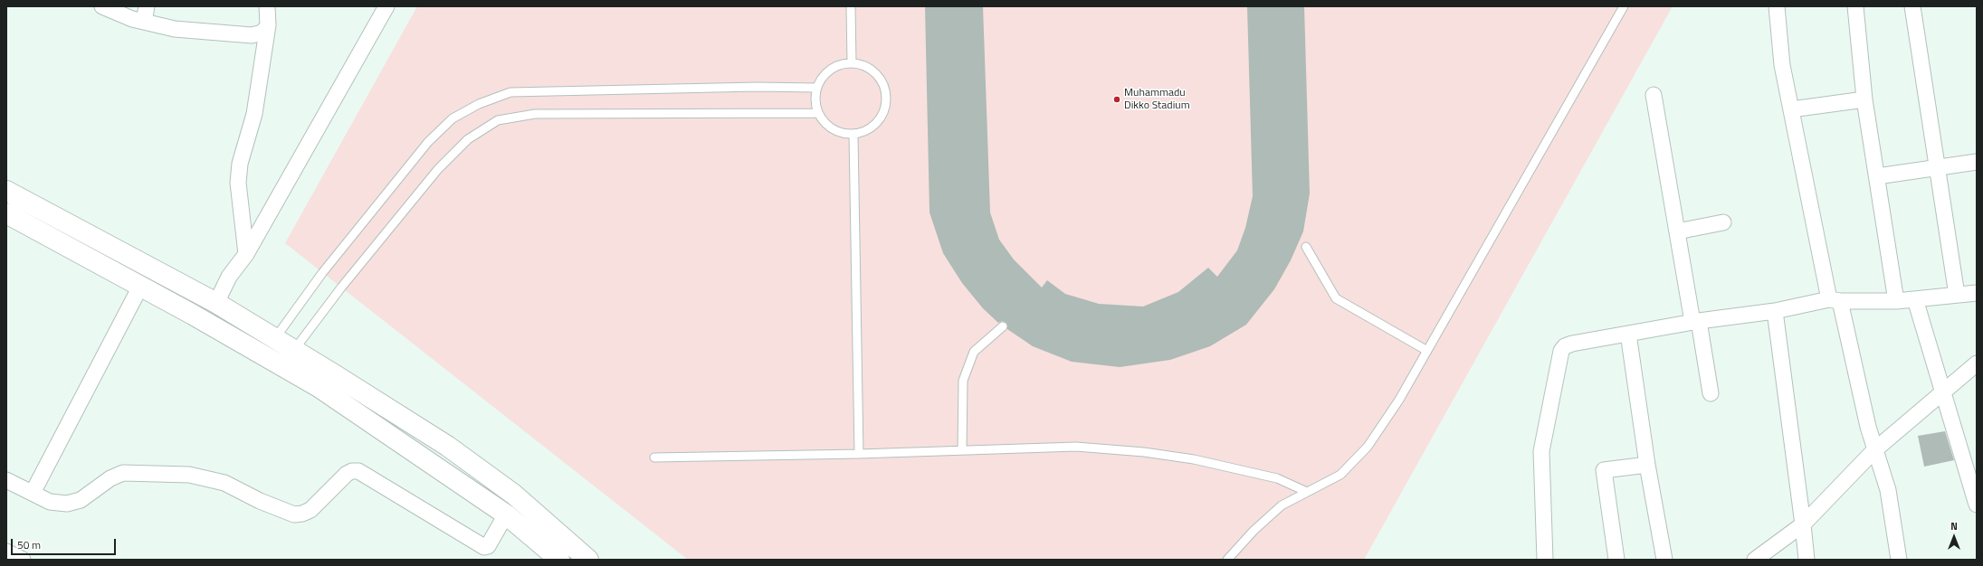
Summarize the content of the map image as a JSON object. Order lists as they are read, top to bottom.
{
  "places": ["Muhammadu Dikko Stadium"],
  "scale_bar": "50 m",
  "north": "top"
}
